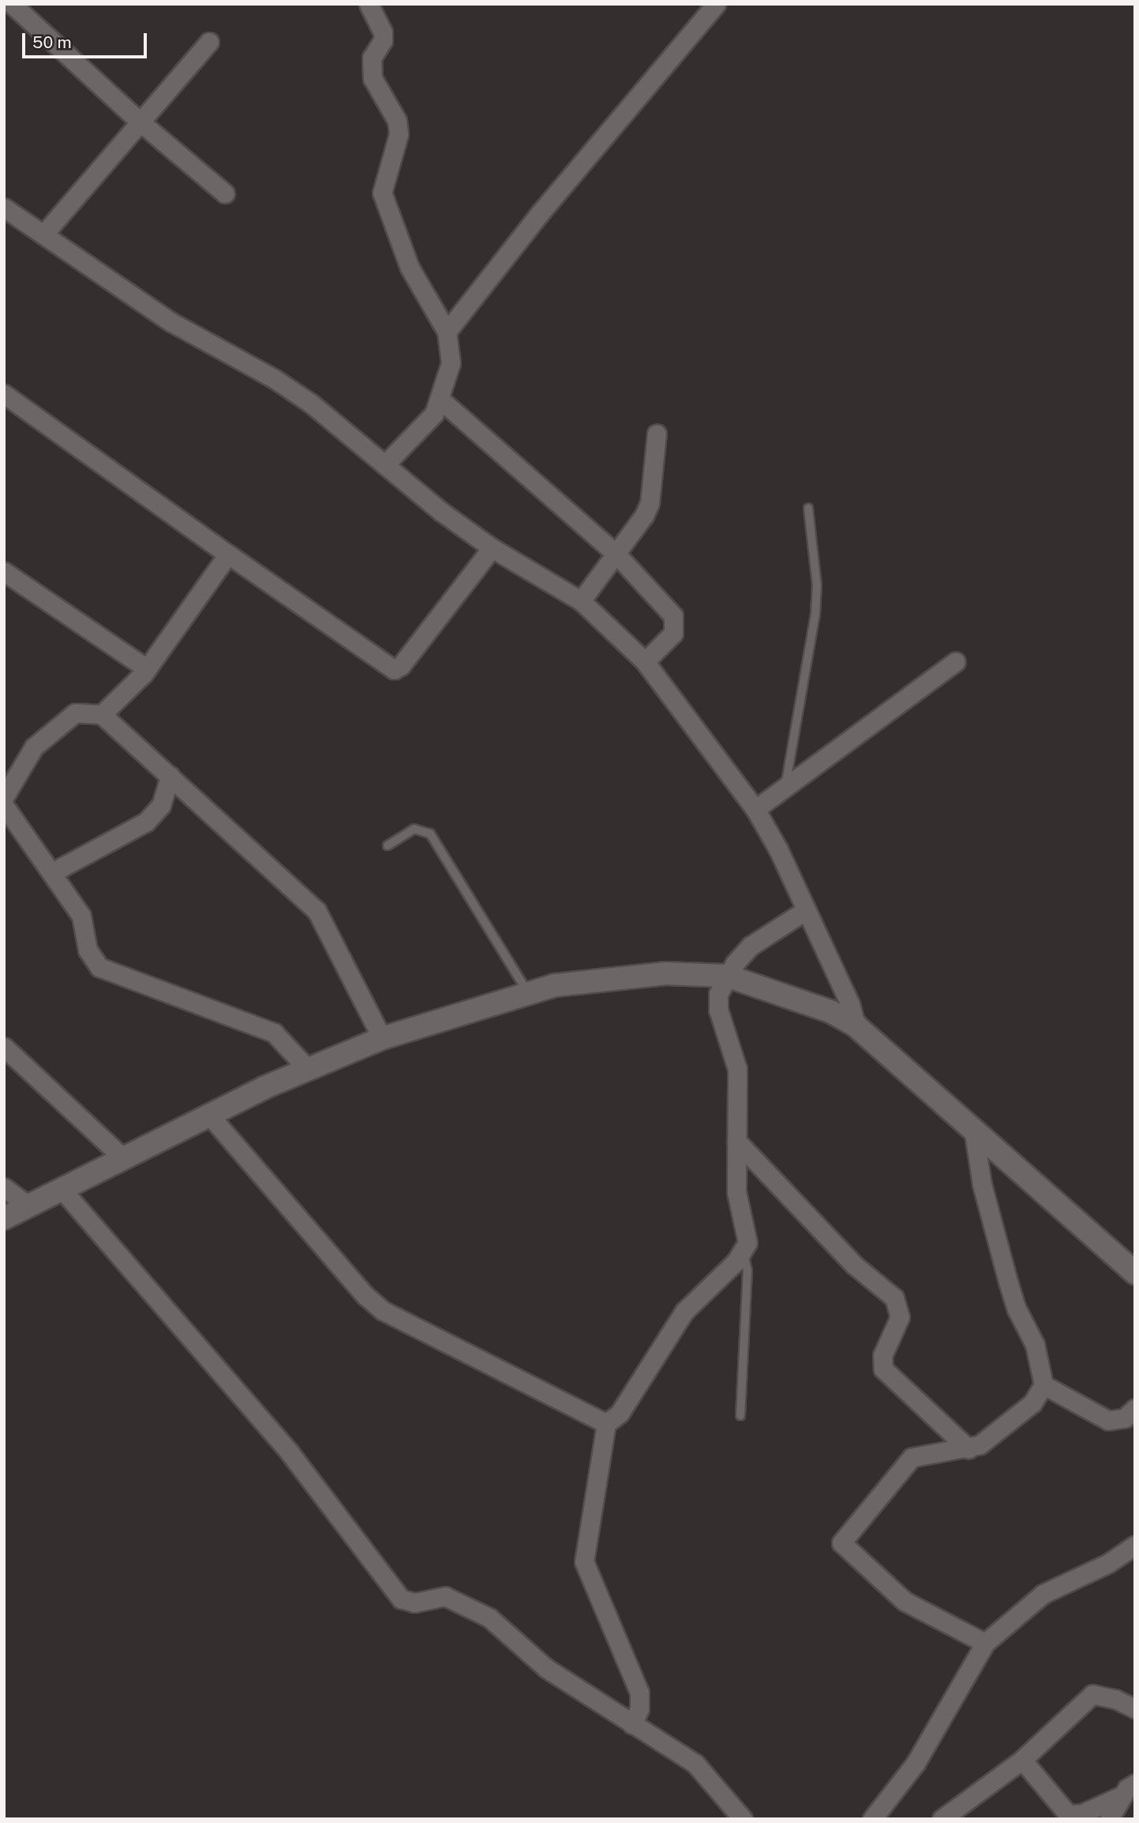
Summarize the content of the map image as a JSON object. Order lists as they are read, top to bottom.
{
  "scale_bar": "50 m"
}
